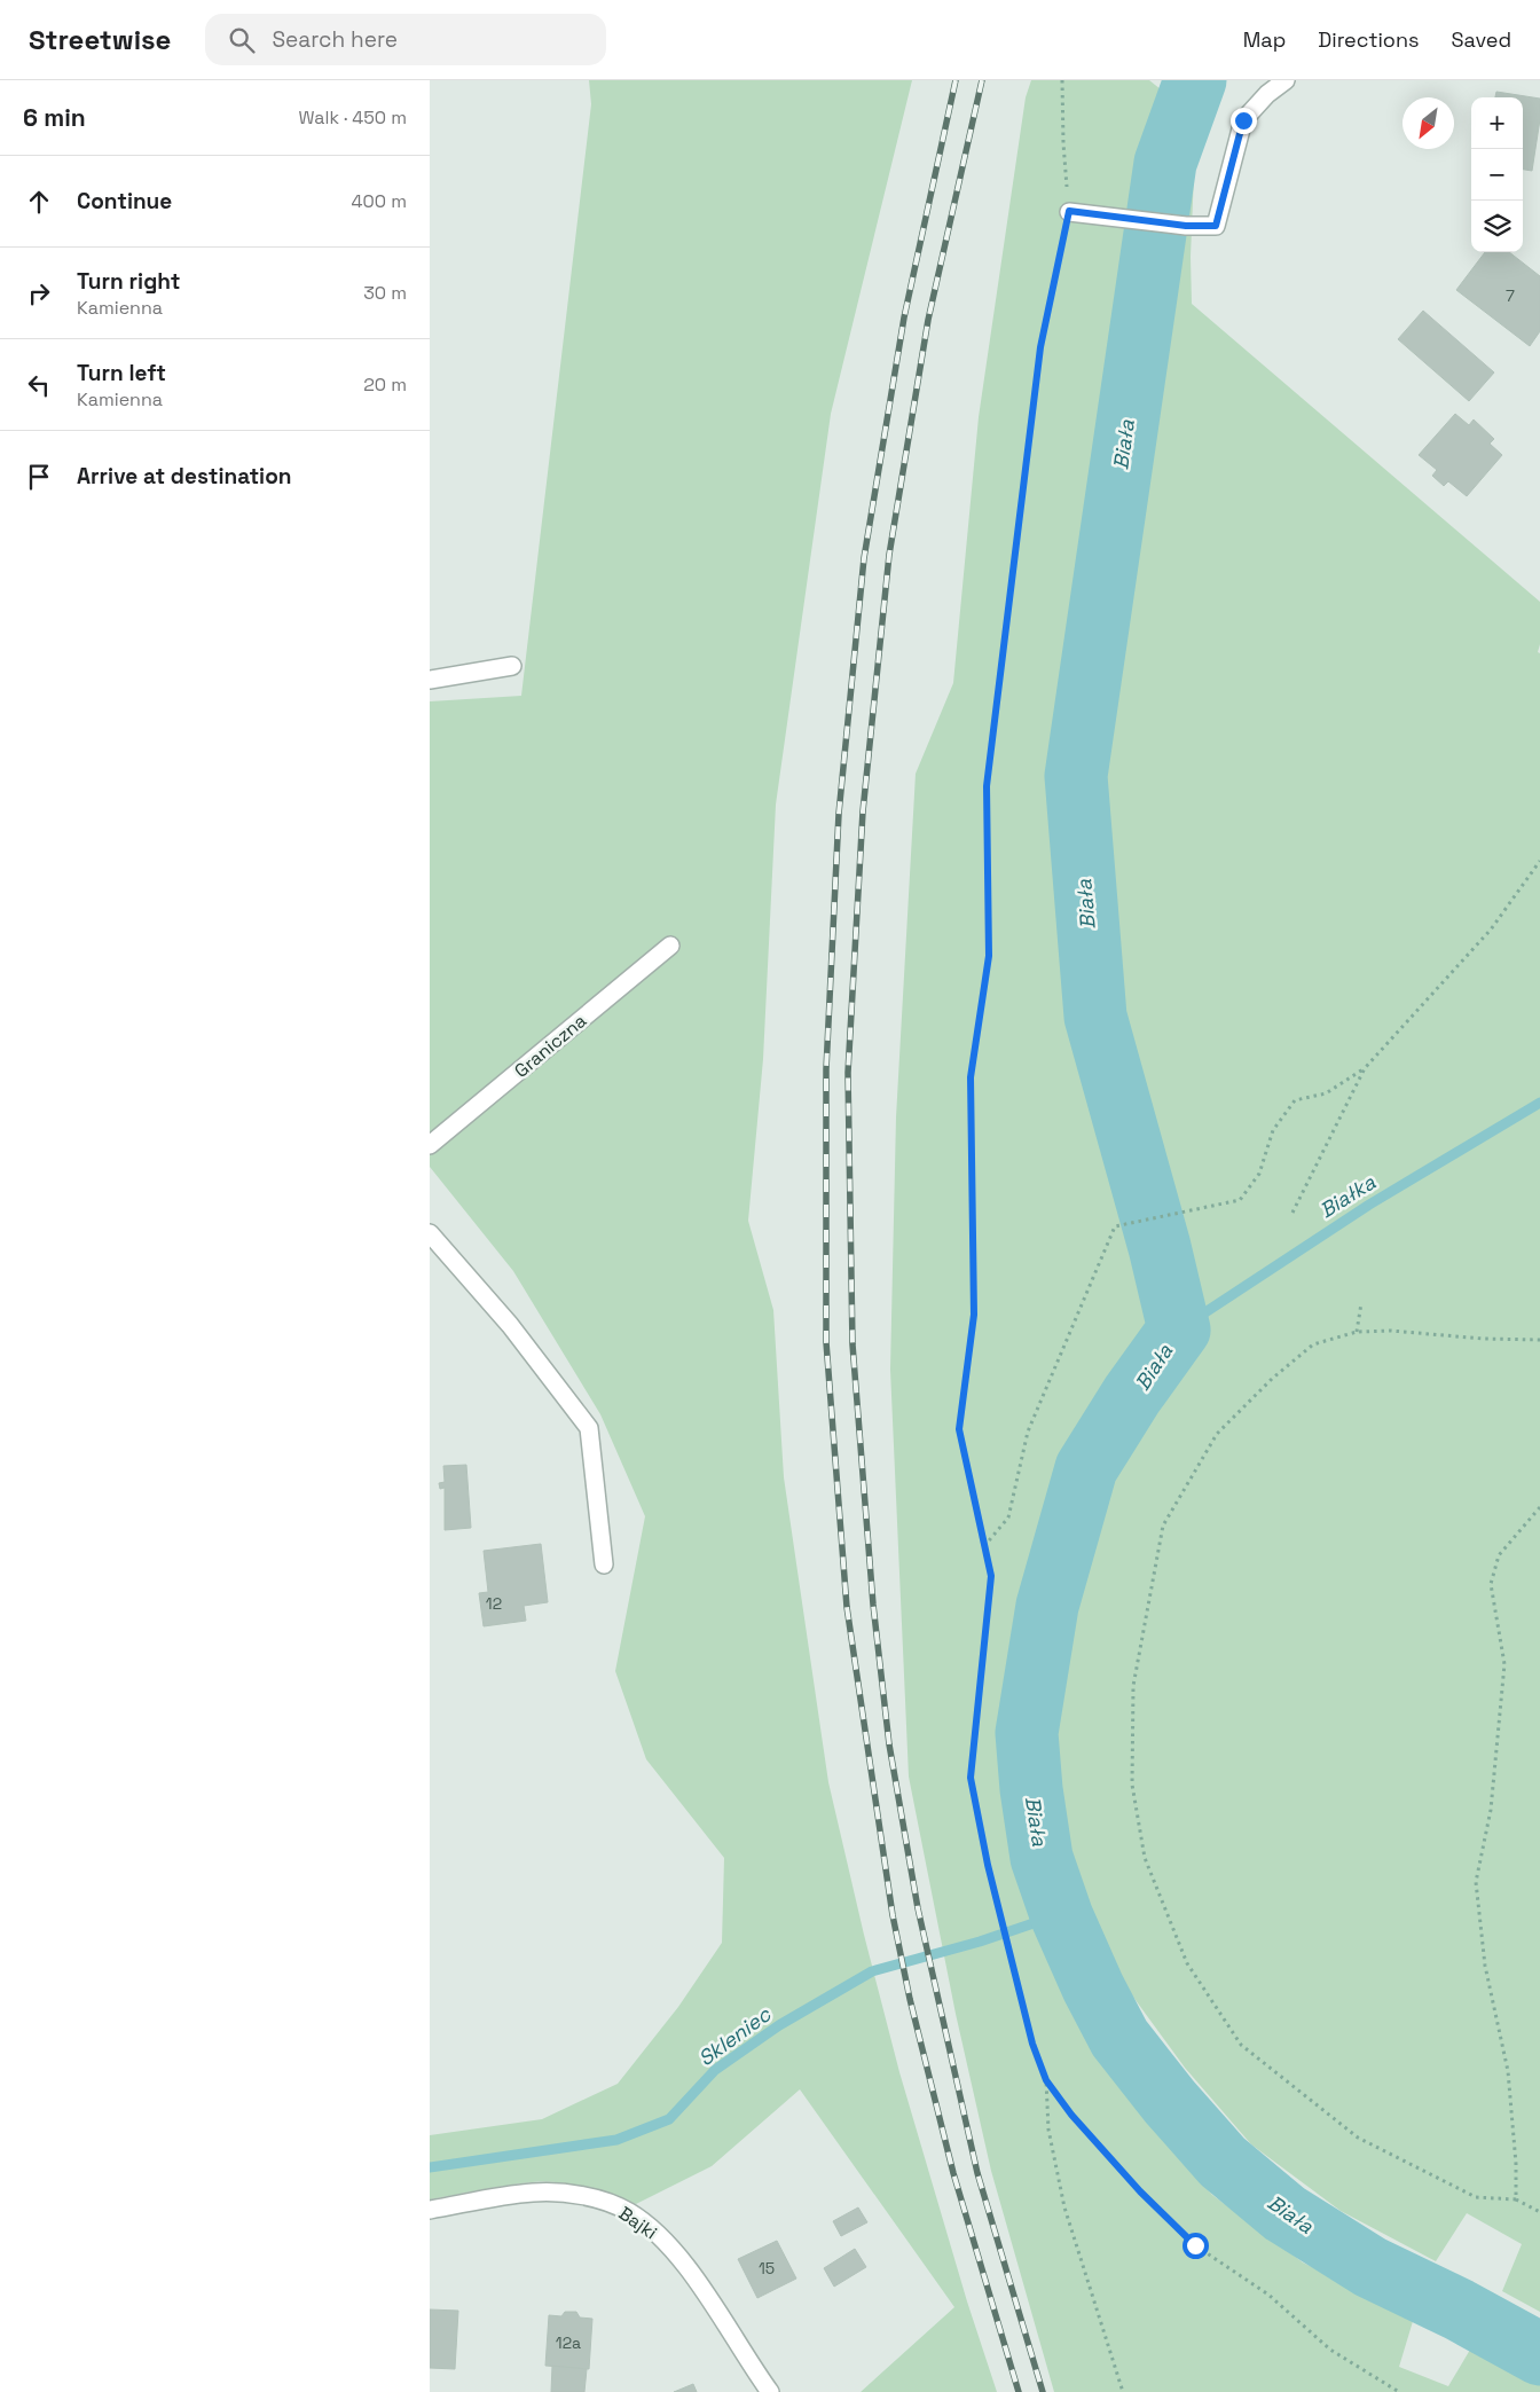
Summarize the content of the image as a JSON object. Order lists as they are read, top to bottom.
{
  "streets": {
    "street": ["Graniczna", "Bajki"]
  },
  "water": ["Biała", "Białka", "Skleniec"],
  "house_numbers": [
    "7",
    "12",
    "15",
    "12a"
  ],
  "north": "bottom left",
  "page": {
    "header": "Streetwise",
    "search": "Search here",
    "nav": ["Map", "Directions", "Saved"],
    "heading": ["6 min", "Walk · 450 m"],
    "map_buttons": ["+", "−"],
    "list": [
      ["Continue", "400 m"],
      ["Turn right", "Kamienna", "30 m"],
      ["Turn left", "Kamienna", "20 m"],
      "Arrive at destination"
    ]
  }
}
